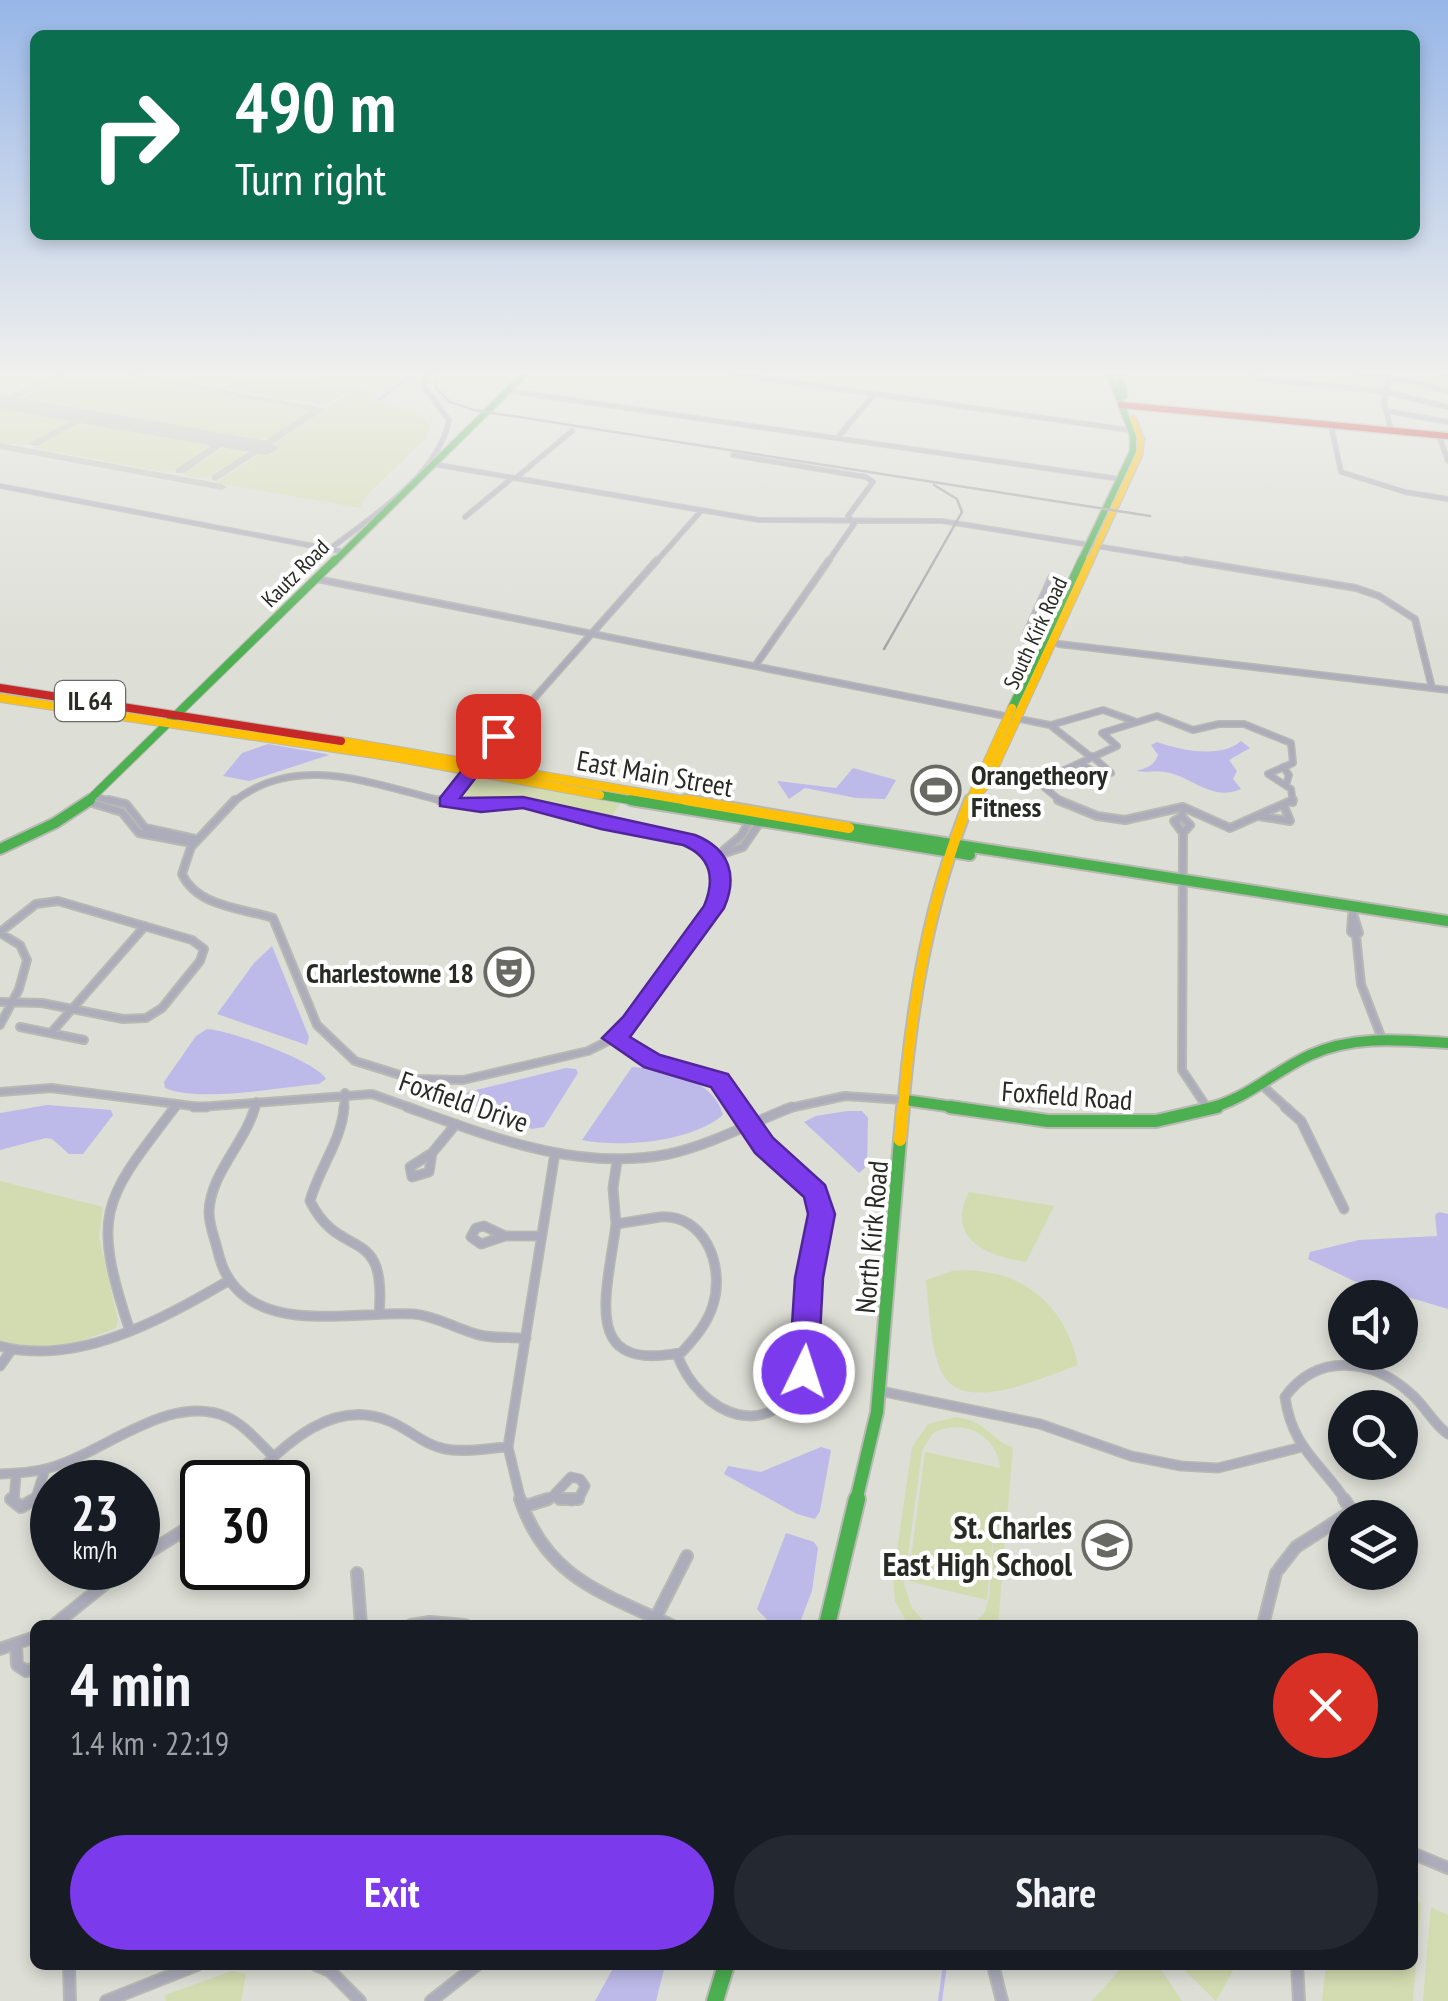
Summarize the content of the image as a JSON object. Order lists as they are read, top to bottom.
{
  "streets": {
    "main road": [
      "Kautz Road",
      "South Kirk Road",
      "IL 64",
      "East Main Street",
      "Foxfield Road",
      "North Kirk Road"
    ],
    "street": ["Foxfield Drive"]
  },
  "crossings": [
    ["Kautz Road", "East Main Street"],
    ["South Kirk Road", "East Main Street"],
    ["South Kirk Road", "North Kirk Road"],
    ["East Main Street", "North Kirk Road"],
    ["Foxfield Road", "Foxfield Drive"],
    ["Foxfield Road", "North Kirk Road"],
    ["Foxfield Drive", "North Kirk Road"]
  ],
  "places": {
    "sports": ["Orangetheory Fitness"],
    "theatre": ["Charlestowne 18"],
    "school or university": ["St. Charles East High School"]
  },
  "page": {
    "turn": ["490 m", "Turn right"],
    "speed": "23 km/h",
    "limit": "30",
    "heading": ["4 min", "1.4 km · 22:19"],
    "buttons": ["Exit", "Share"]
  }
}
